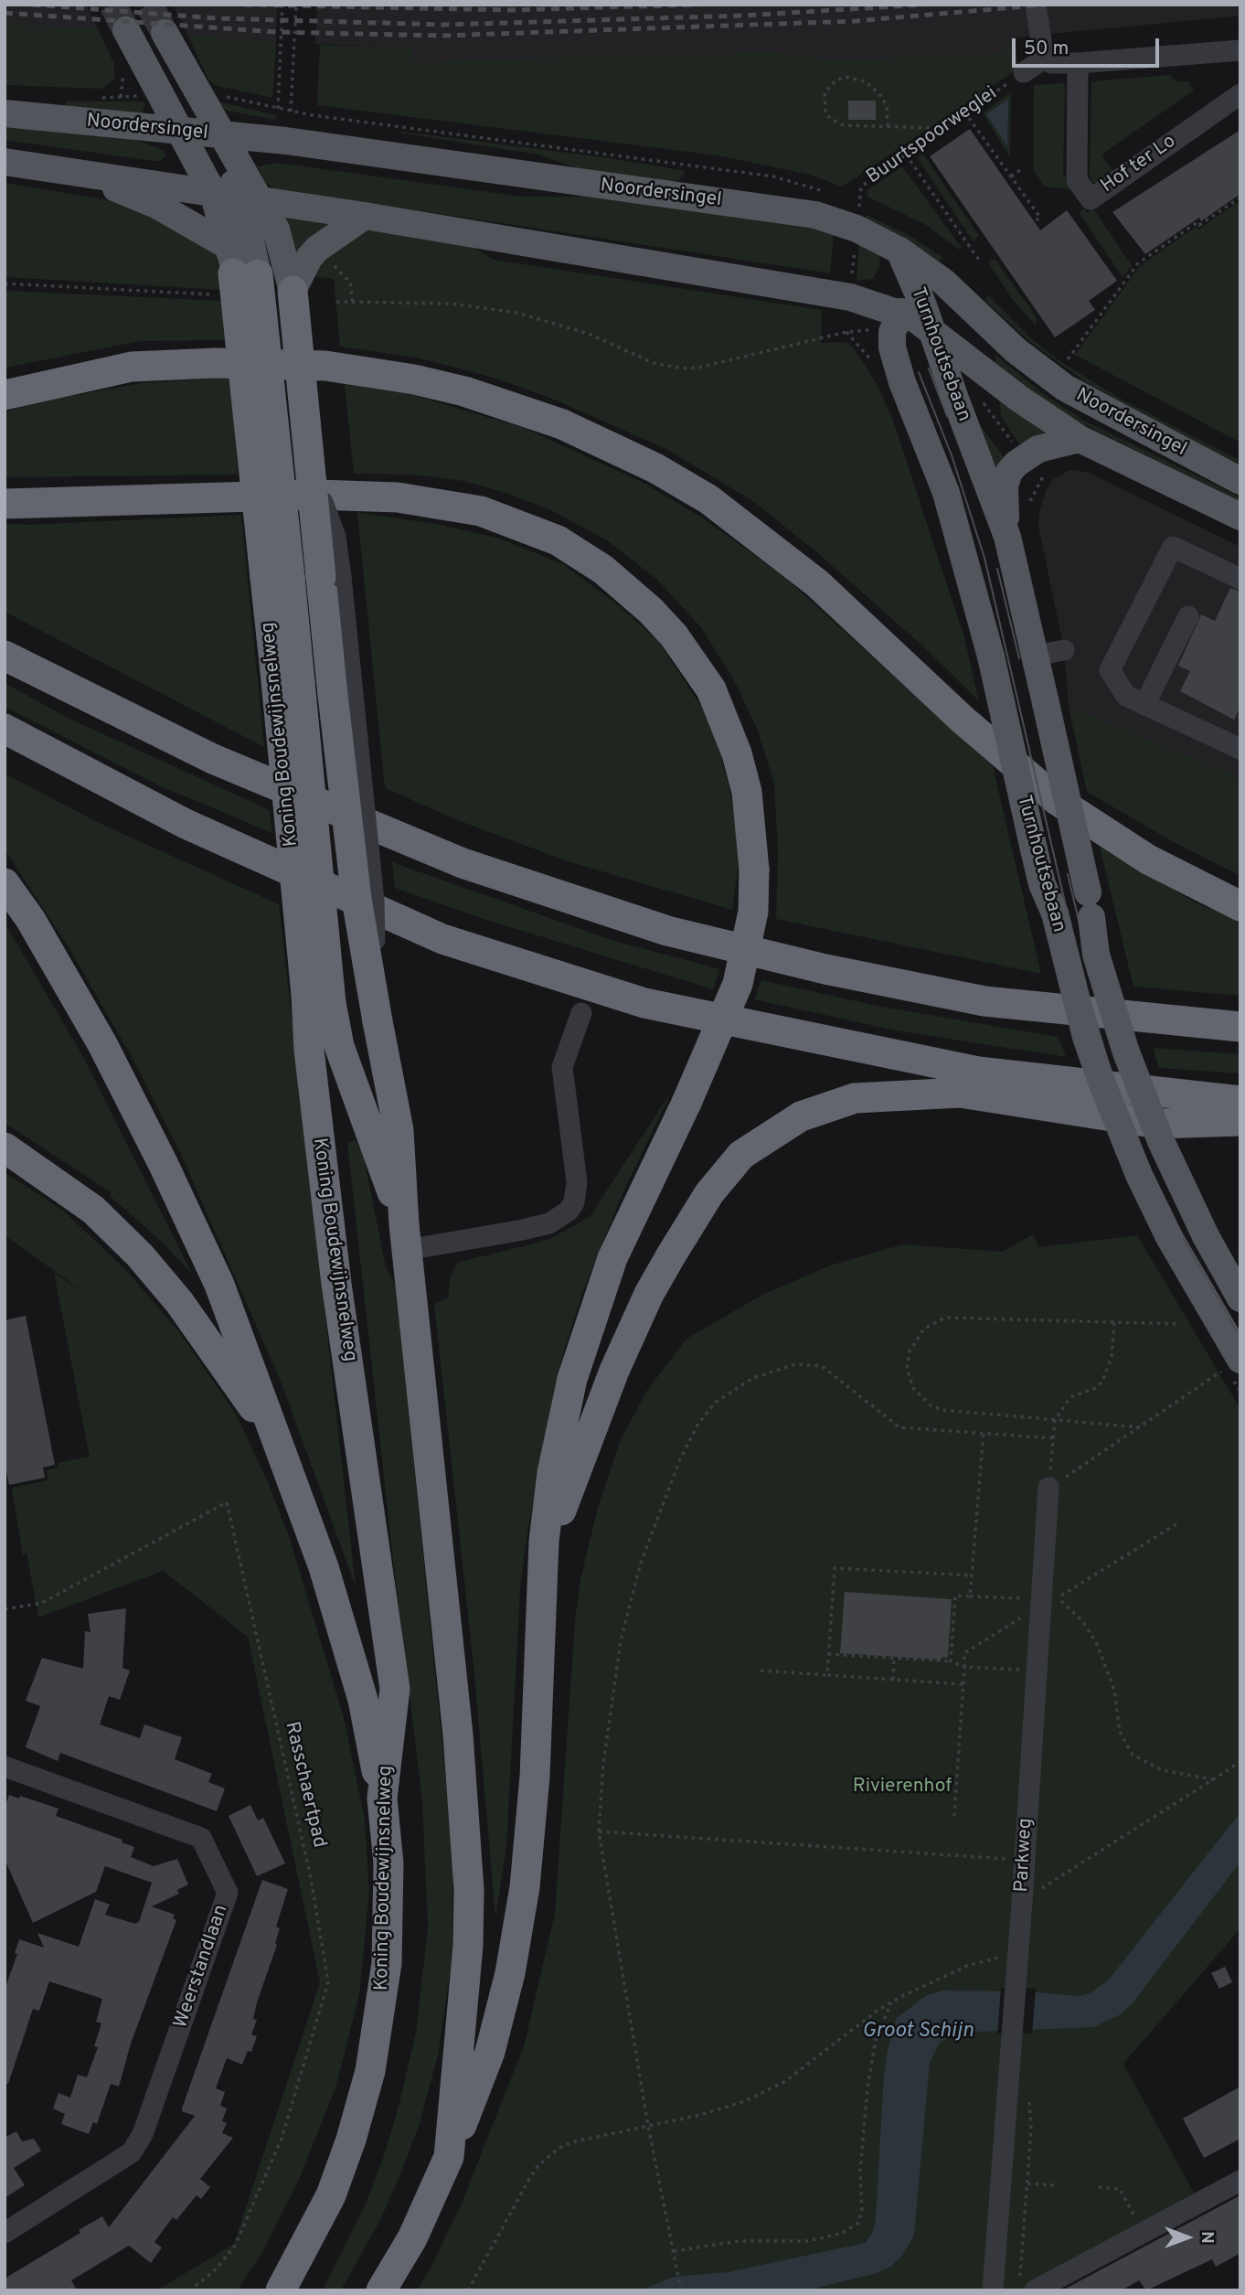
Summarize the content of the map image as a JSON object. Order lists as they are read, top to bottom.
{
  "streets": {
    "highway": ["Koning Boudewijnsnelweg"],
    "main road": ["Noordersingel", "Turnhoutsebaan"],
    "street": ["Hof ter Lo", "Parkweg", "Weerstandlaan"],
    "path": ["Buurtspoorweglei", "Rasschaertpad"]
  },
  "crossings": [
    ["Noordersingel", "Buurtspoorweglei"],
    ["Noordersingel", "Turnhoutsebaan"],
    ["Noordersingel", "Koning Boudewijnsnelweg"]
  ],
  "water": ["Groot Schijn"],
  "parks": ["Rivierenhof"],
  "scale_bar": "50 m",
  "north": "right"
}
